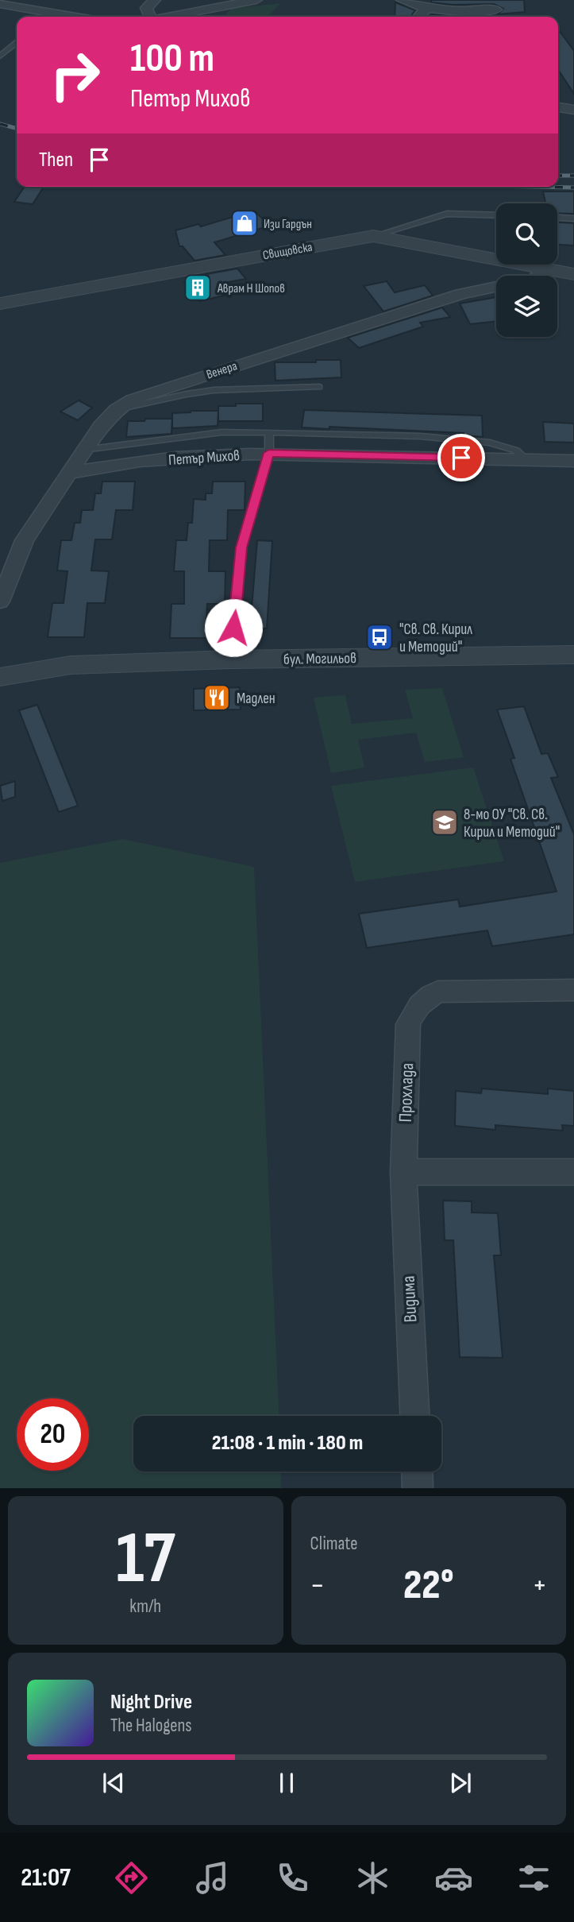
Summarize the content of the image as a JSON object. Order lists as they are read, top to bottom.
{
  "streets": {
    "street": [
      "Свищовска",
      "Венера",
      "Петър Михов",
      "бул. Могильов",
      "Прохлада",
      "Видима"
    ]
  },
  "crossings": [
    ["Свищовска", "Венера"],
    ["Венера", "Петър Михов"],
    ["Прохлада", "Видима"]
  ],
  "places": {
    "shop": ["Изи Гардън"],
    "building": ["Аврам Н Шопов"],
    "bus stop": ["\"Св. Св. Кирил и Методий\""],
    "restaurant": ["Мадлен"],
    "school or university": ["8-мо ОУ \"Св. Св. Кирил и Методий\""]
  },
  "page": {
    "turn": ["100 m", "Петър Михов"],
    "then": "Then",
    "limit": "20",
    "trip": "21:08 · 1 min · 180 m",
    "tile": [
      ["17", "km/h"],
      "Climate"
    ],
    "heat": ["−", "22°", "+"],
    "song": ["Night Drive", "The Halogens"],
    "tabs": "21:07"
  }
}
